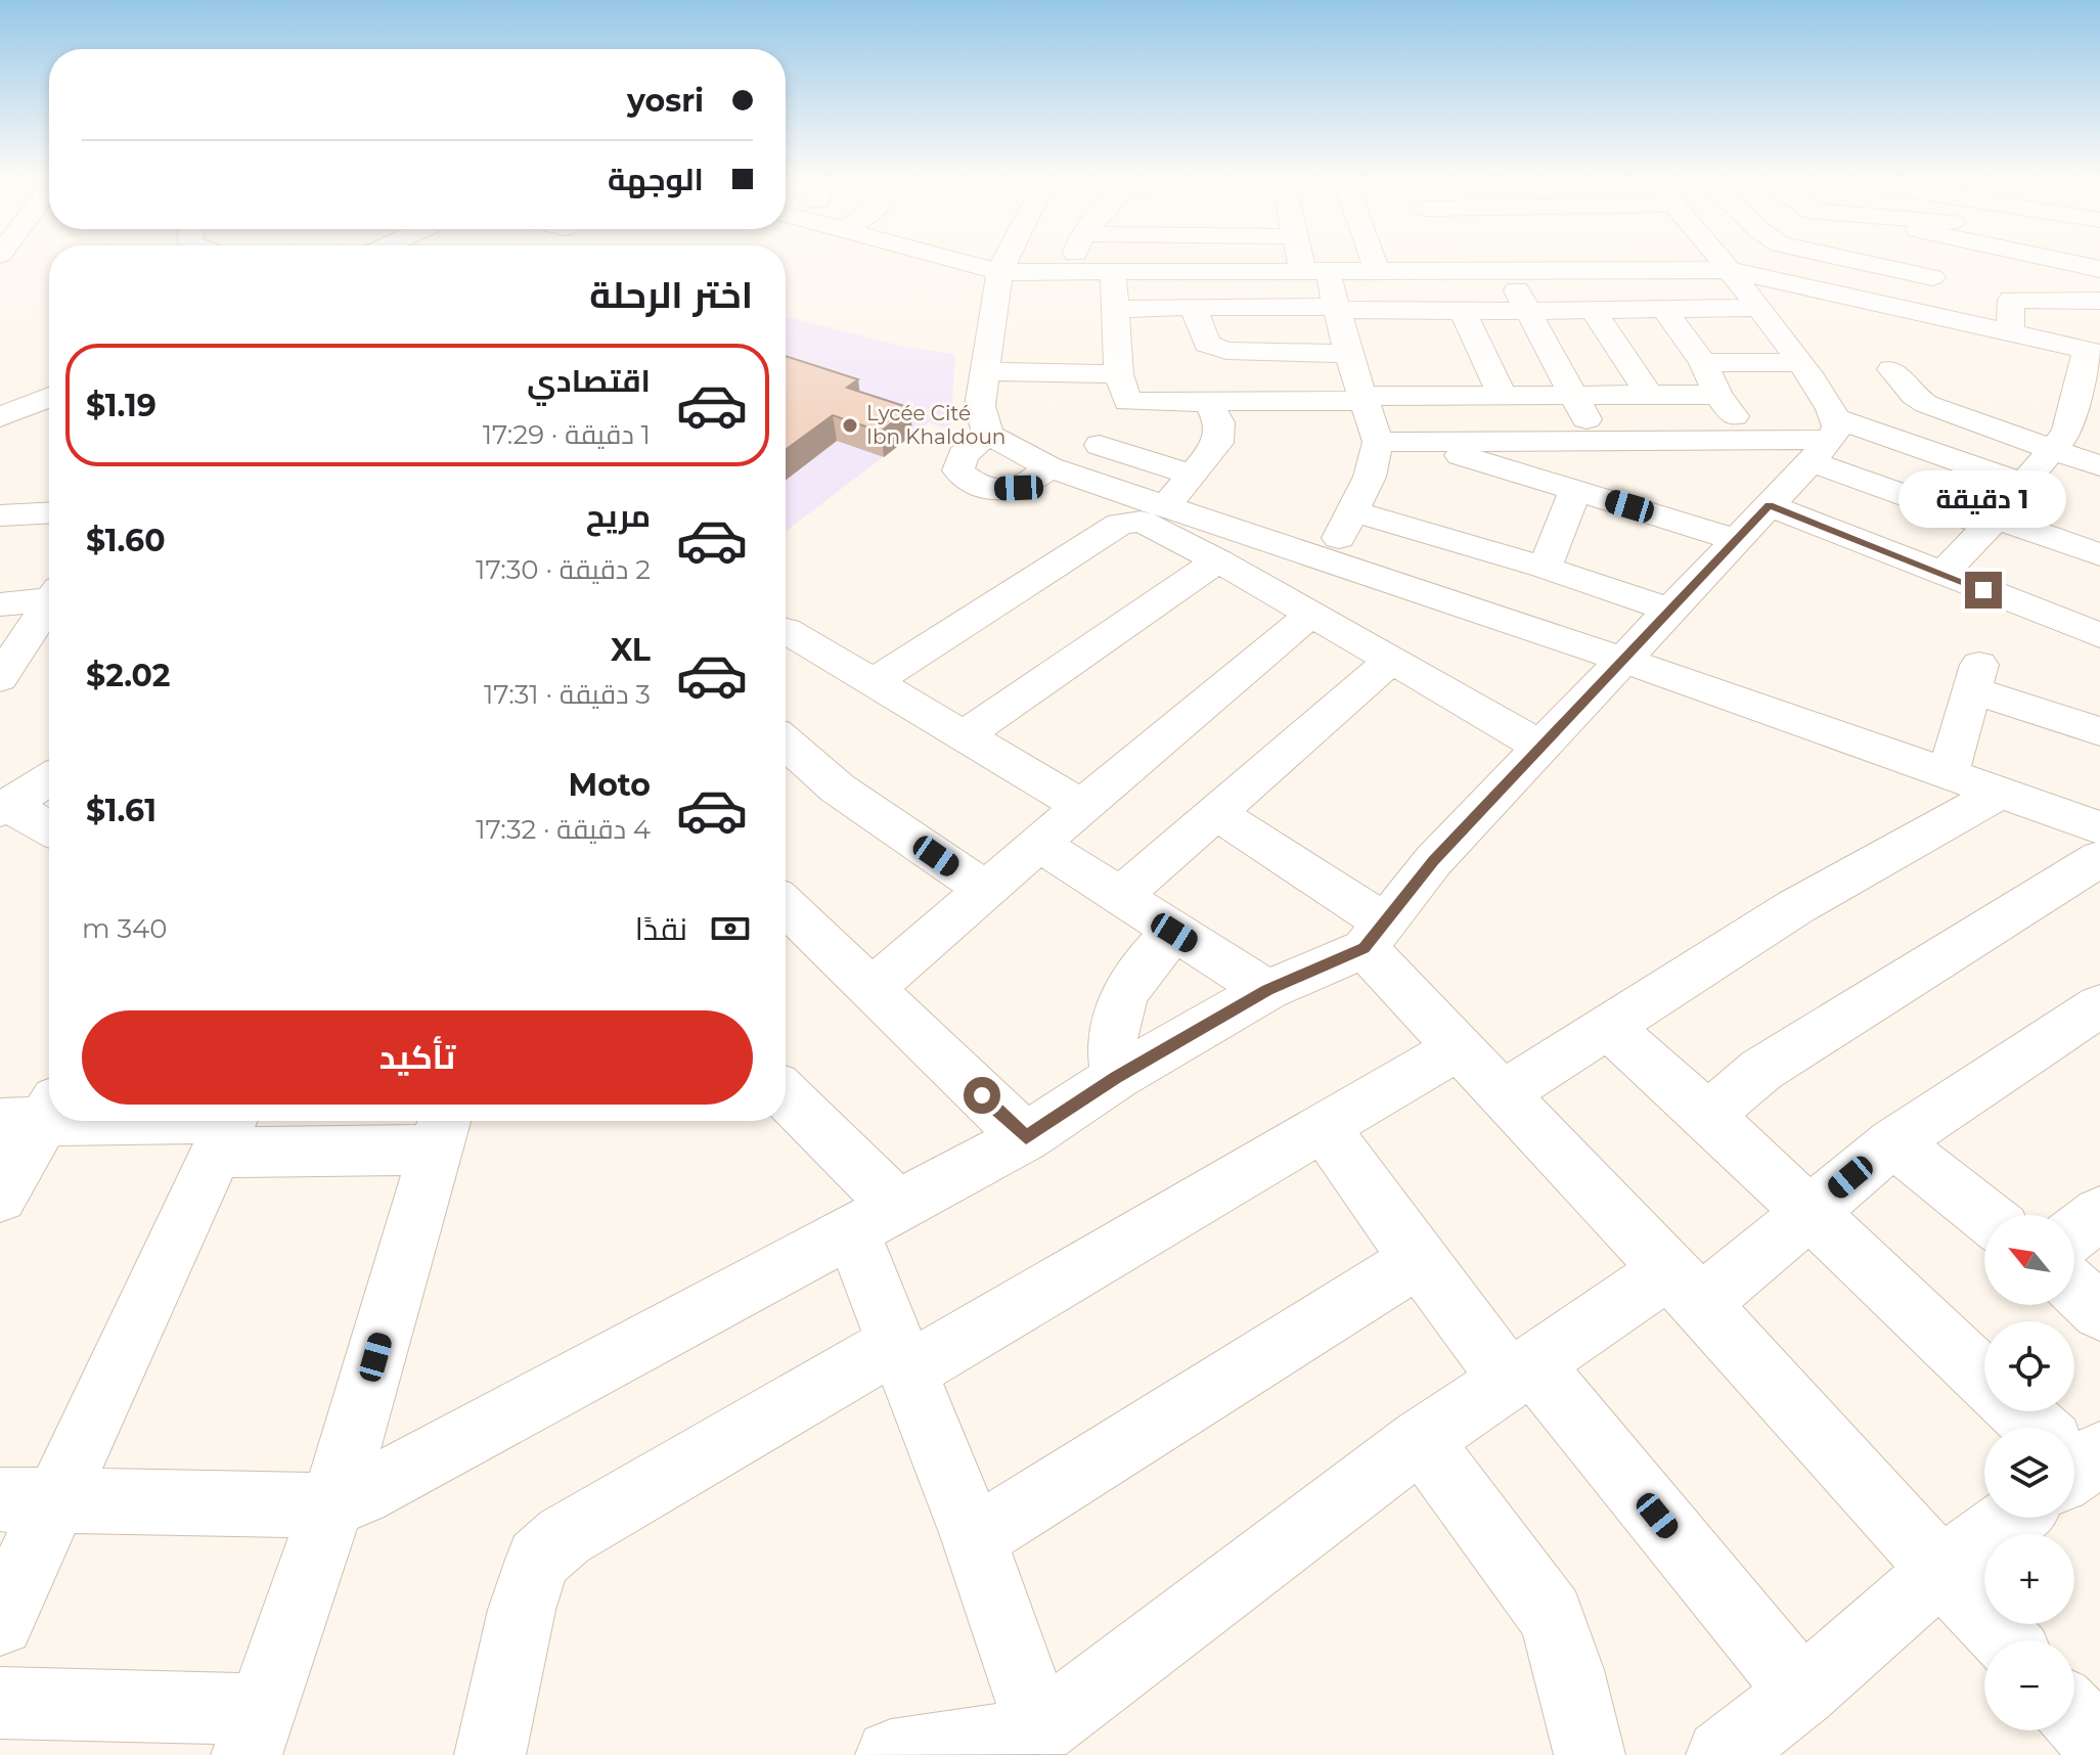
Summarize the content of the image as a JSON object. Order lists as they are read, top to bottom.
{
  "places": ["Lycée Cité Ibn Khaldoun"],
  "north": "top left",
  "page": {
    "banner": ["yosri", "الوجهة"],
    "heading": "اختر الرحلة",
    "list": [
      {
        "name": "اقتصادي",
        "note": "1 دقيقة · 17:29",
        "value": "$1.19"
      },
      {
        "name": "مريح",
        "note": "2 دقيقة · 17:30",
        "value": "$1.60"
      },
      {
        "name": "XL",
        "note": "3 دقيقة · 17:31",
        "value": "$2.02"
      },
      {
        "name": "Moto",
        "note": "4 دقيقة · 17:32",
        "value": "$1.61"
      }
    ],
    "bubble": "1 دقيقة",
    "pay": ["نقدًا", "340 m"],
    "buttons": "تأكيد",
    "map_buttons": ["+", "−"]
  }
}
